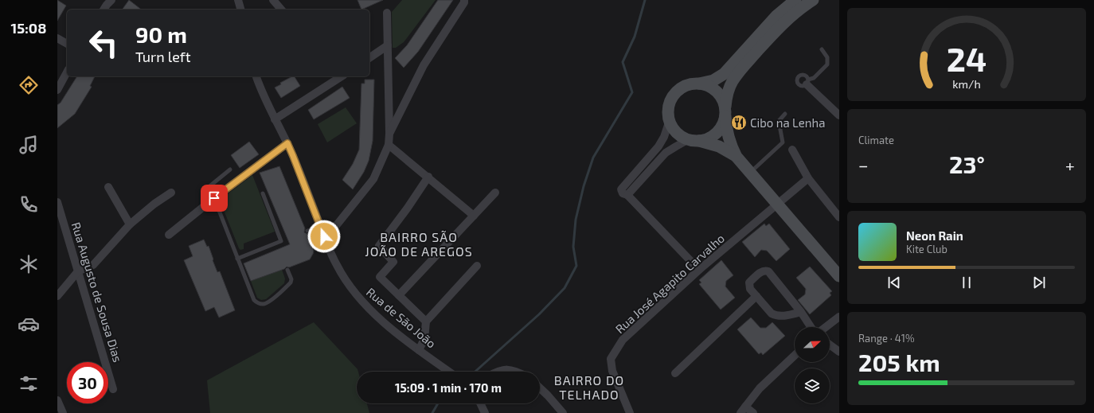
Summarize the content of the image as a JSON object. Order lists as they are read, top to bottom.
{
  "streets": {
    "street": ["Rua José Agapito Carvalho", "Rua Augusto de Sousa Dias", "Rua de São João"]
  },
  "districts": ["BAIRRO SÃO JOÃO DE AREGOS", "BAIRRO DO TELHADO"],
  "places": {
    "restaurant": ["Cibo na Lenha"]
  },
  "north": "right",
  "page": {
    "tabs": "15:08",
    "turn": ["90 m", "Turn left"],
    "tile": [
      "Climate",
      ["Range · 41%", "205 km"]
    ],
    "heat": ["−", "23°", "+"],
    "song": ["Neon Rain", "Kite Club"],
    "limit": "30",
    "trip": "15:09 · 1 min · 170 m",
    "gauge": ["24", "km/h"]
  }
}
